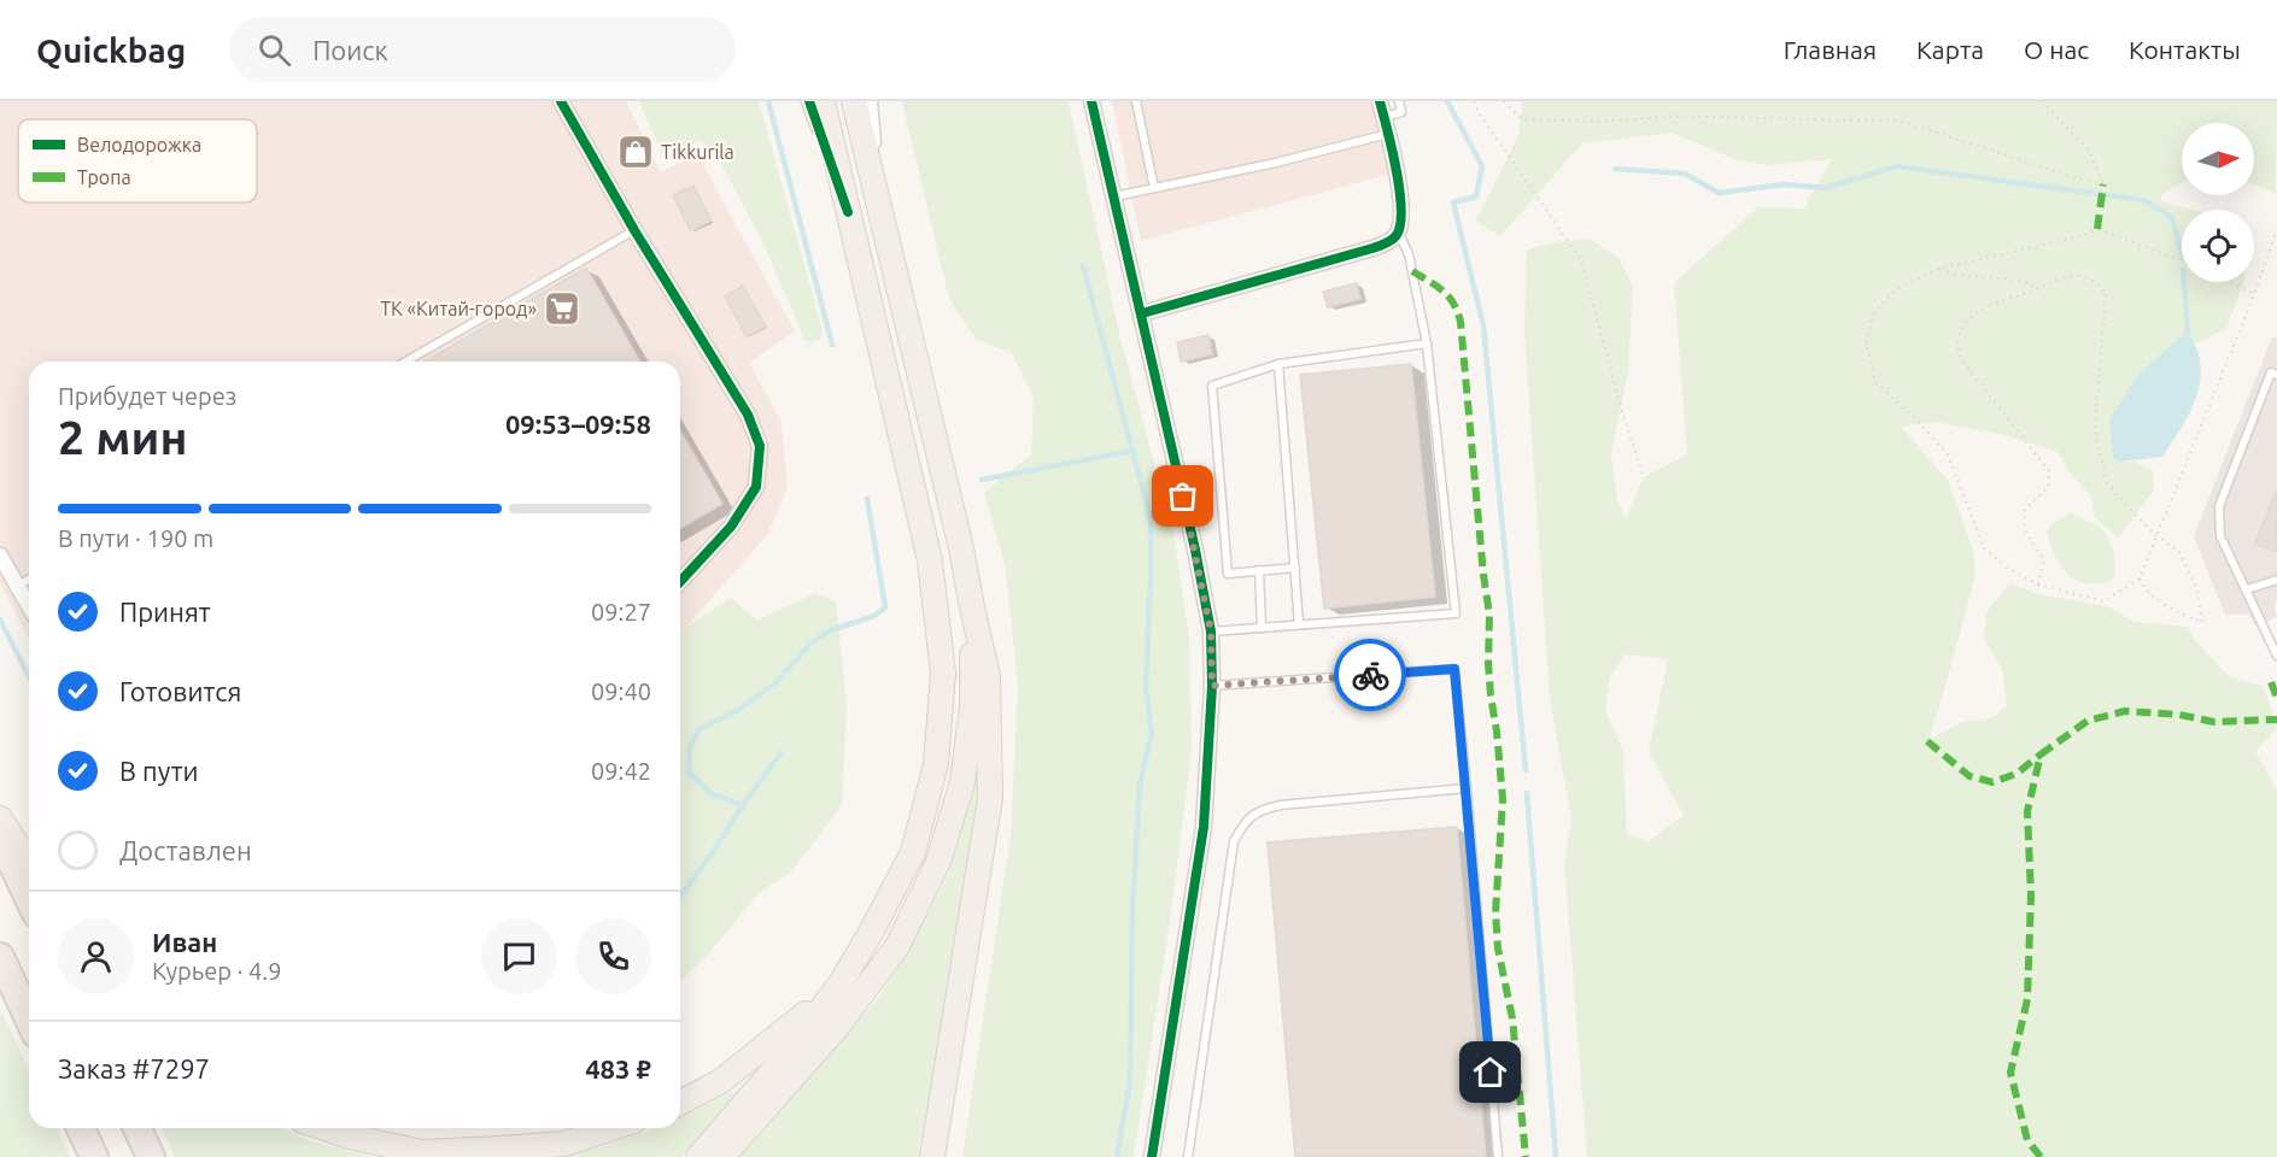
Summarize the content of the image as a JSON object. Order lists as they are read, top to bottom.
{
  "places": {
    "shop": ["Tikkurila"],
    "supermarket": ["ТК «Китай-город»"]
  },
  "legend": ["Велодорожка", "Тропа"],
  "north": "right",
  "page": {
    "header": "Quickbag",
    "search": "Поиск",
    "nav": [
      "Главная",
      "Карта",
      "О нас",
      "Контакты"
    ],
    "heading": ["2 мин", "Прибудет через", "09:53–09:58"],
    "panel": [
      "Иван",
      "Курьер · 4.9",
      "Заказ #7297",
      "483 ₽"
    ],
    "bar": "В пути · 190 m",
    "list": [
      ["Принят", "09:27"],
      ["Готовится", "09:40"],
      ["В пути", "09:42"],
      "Доставлен"
    ]
  }
}
